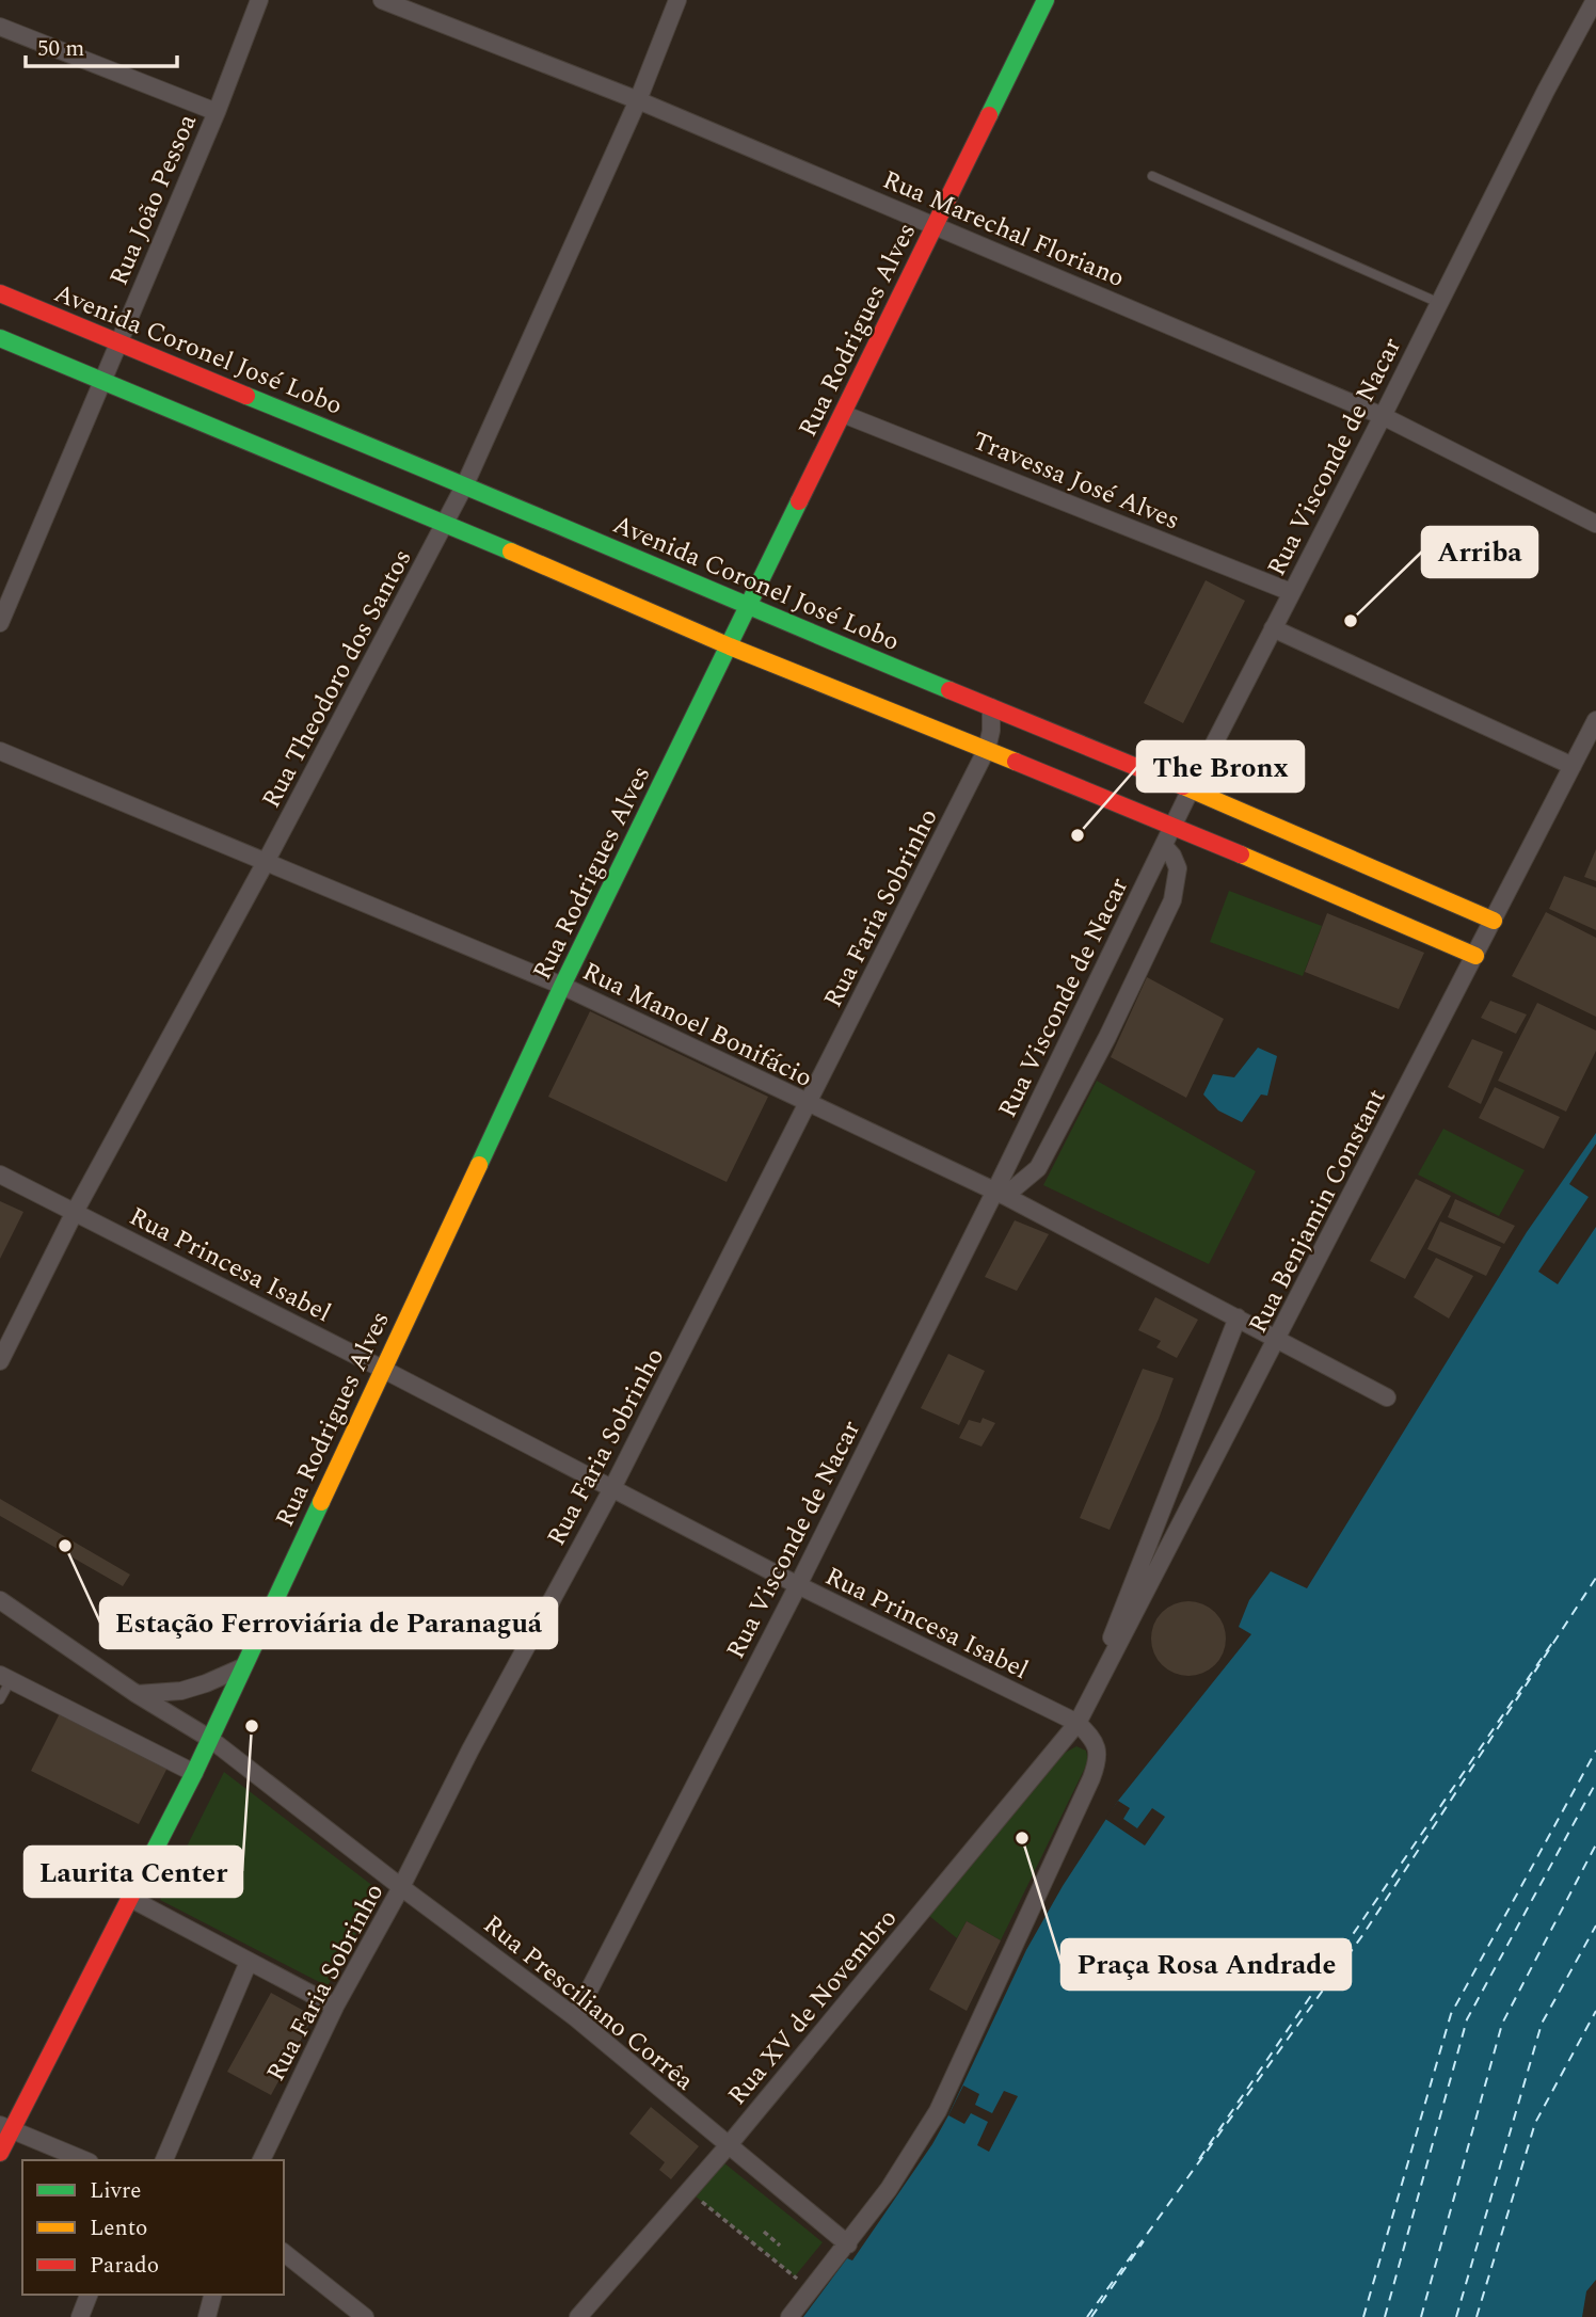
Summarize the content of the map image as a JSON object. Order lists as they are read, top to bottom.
{
  "streets": {
    "street": [
      "Rua João Pessoa",
      "Rua Marechal Floriano",
      "Rua Rodrigues Alves",
      "Avenida Coronel José Lobo",
      "Rua Visconde de Nacar",
      "Travessa José Alves",
      "Rua Theodoro dos Santos",
      "Rua Faria Sobrinho",
      "Rua Manoel Bonifácio",
      "Rua Benjamin Constant",
      "Rua Princesa Isabel",
      "Rua Presciliano Corrêa",
      "Rua XV de Novembro"
    ]
  },
  "crossings": [
    ["Rua João Pessoa", "Avenida Coronel José Lobo"],
    ["Rua Marechal Floriano", "Rua Rodrigues Alves"],
    ["Rua Marechal Floriano", "Rua Visconde de Nacar"],
    ["Rua Marechal Floriano", "Rua Theodoro dos Santos"],
    ["Rua Rodrigues Alves", "Avenida Coronel José Lobo"],
    ["Rua Rodrigues Alves", "Travessa José Alves"],
    ["Rua Rodrigues Alves", "Rua Manoel Bonifácio"],
    ["Rua Rodrigues Alves", "Rua Princesa Isabel"],
    ["Rua Rodrigues Alves", "Rua Presciliano Corrêa"],
    ["Avenida Coronel José Lobo", "Rua Visconde de Nacar"],
    ["Avenida Coronel José Lobo", "Rua Theodoro dos Santos"],
    ["Avenida Coronel José Lobo", "Rua Benjamin Constant"],
    ["Rua Visconde de Nacar", "Travessa José Alves"],
    ["Rua Visconde de Nacar", "Rua Manoel Bonifácio"],
    ["Rua Visconde de Nacar", "Rua Princesa Isabel"],
    ["Rua Visconde de Nacar", "Rua Presciliano Corrêa"],
    ["Rua Theodoro dos Santos", "Rua Manoel Bonifácio"],
    ["Rua Theodoro dos Santos", "Rua Princesa Isabel"],
    ["Rua Faria Sobrinho", "Rua Manoel Bonifácio"],
    ["Rua Faria Sobrinho", "Rua Princesa Isabel"],
    ["Rua Faria Sobrinho", "Rua Presciliano Corrêa"],
    ["Rua Manoel Bonifácio", "Rua Benjamin Constant"],
    ["Rua Benjamin Constant", "Rua Princesa Isabel"],
    ["Rua Benjamin Constant", "Rua XV de Novembro"],
    ["Rua Princesa Isabel", "Rua XV de Novembro"],
    ["Rua Presciliano Corrêa", "Rua XV de Novembro"]
  ],
  "places": [
    "Arriba",
    "The Bronx",
    "Estação Ferroviária de Paranaguá",
    "Laurita Center",
    "Praça Rosa Andrade"
  ],
  "legend": ["Livre", "Lento", "Parado"],
  "scale_bar": "50 m"
}
